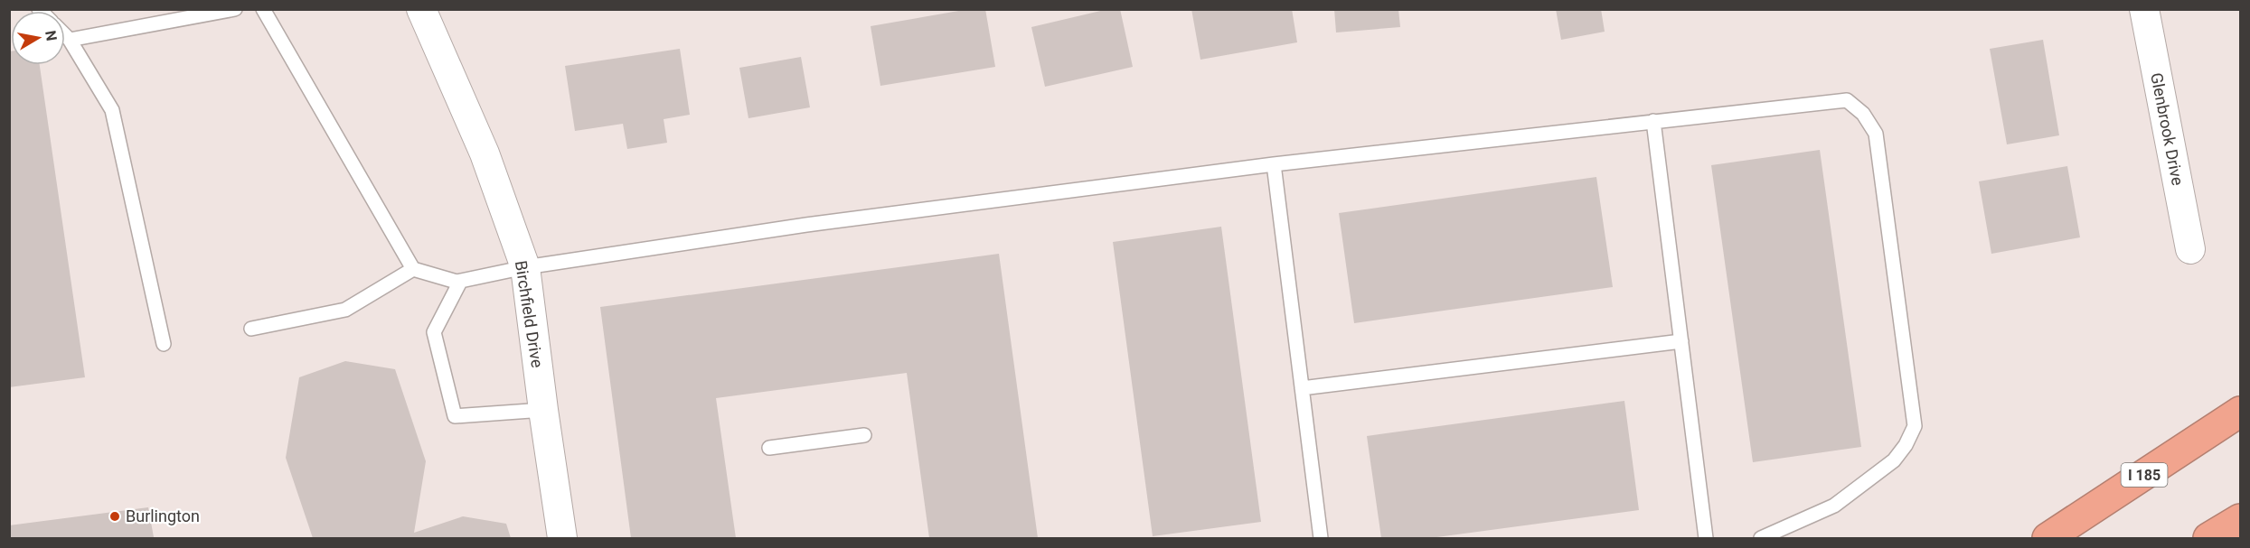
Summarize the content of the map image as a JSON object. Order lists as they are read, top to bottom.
{
  "streets": {
    "highway": ["I 185"],
    "street": ["Glenbrook Drive", "Birchfield Drive"]
  },
  "places": ["Burlington"],
  "north": "right"
}
